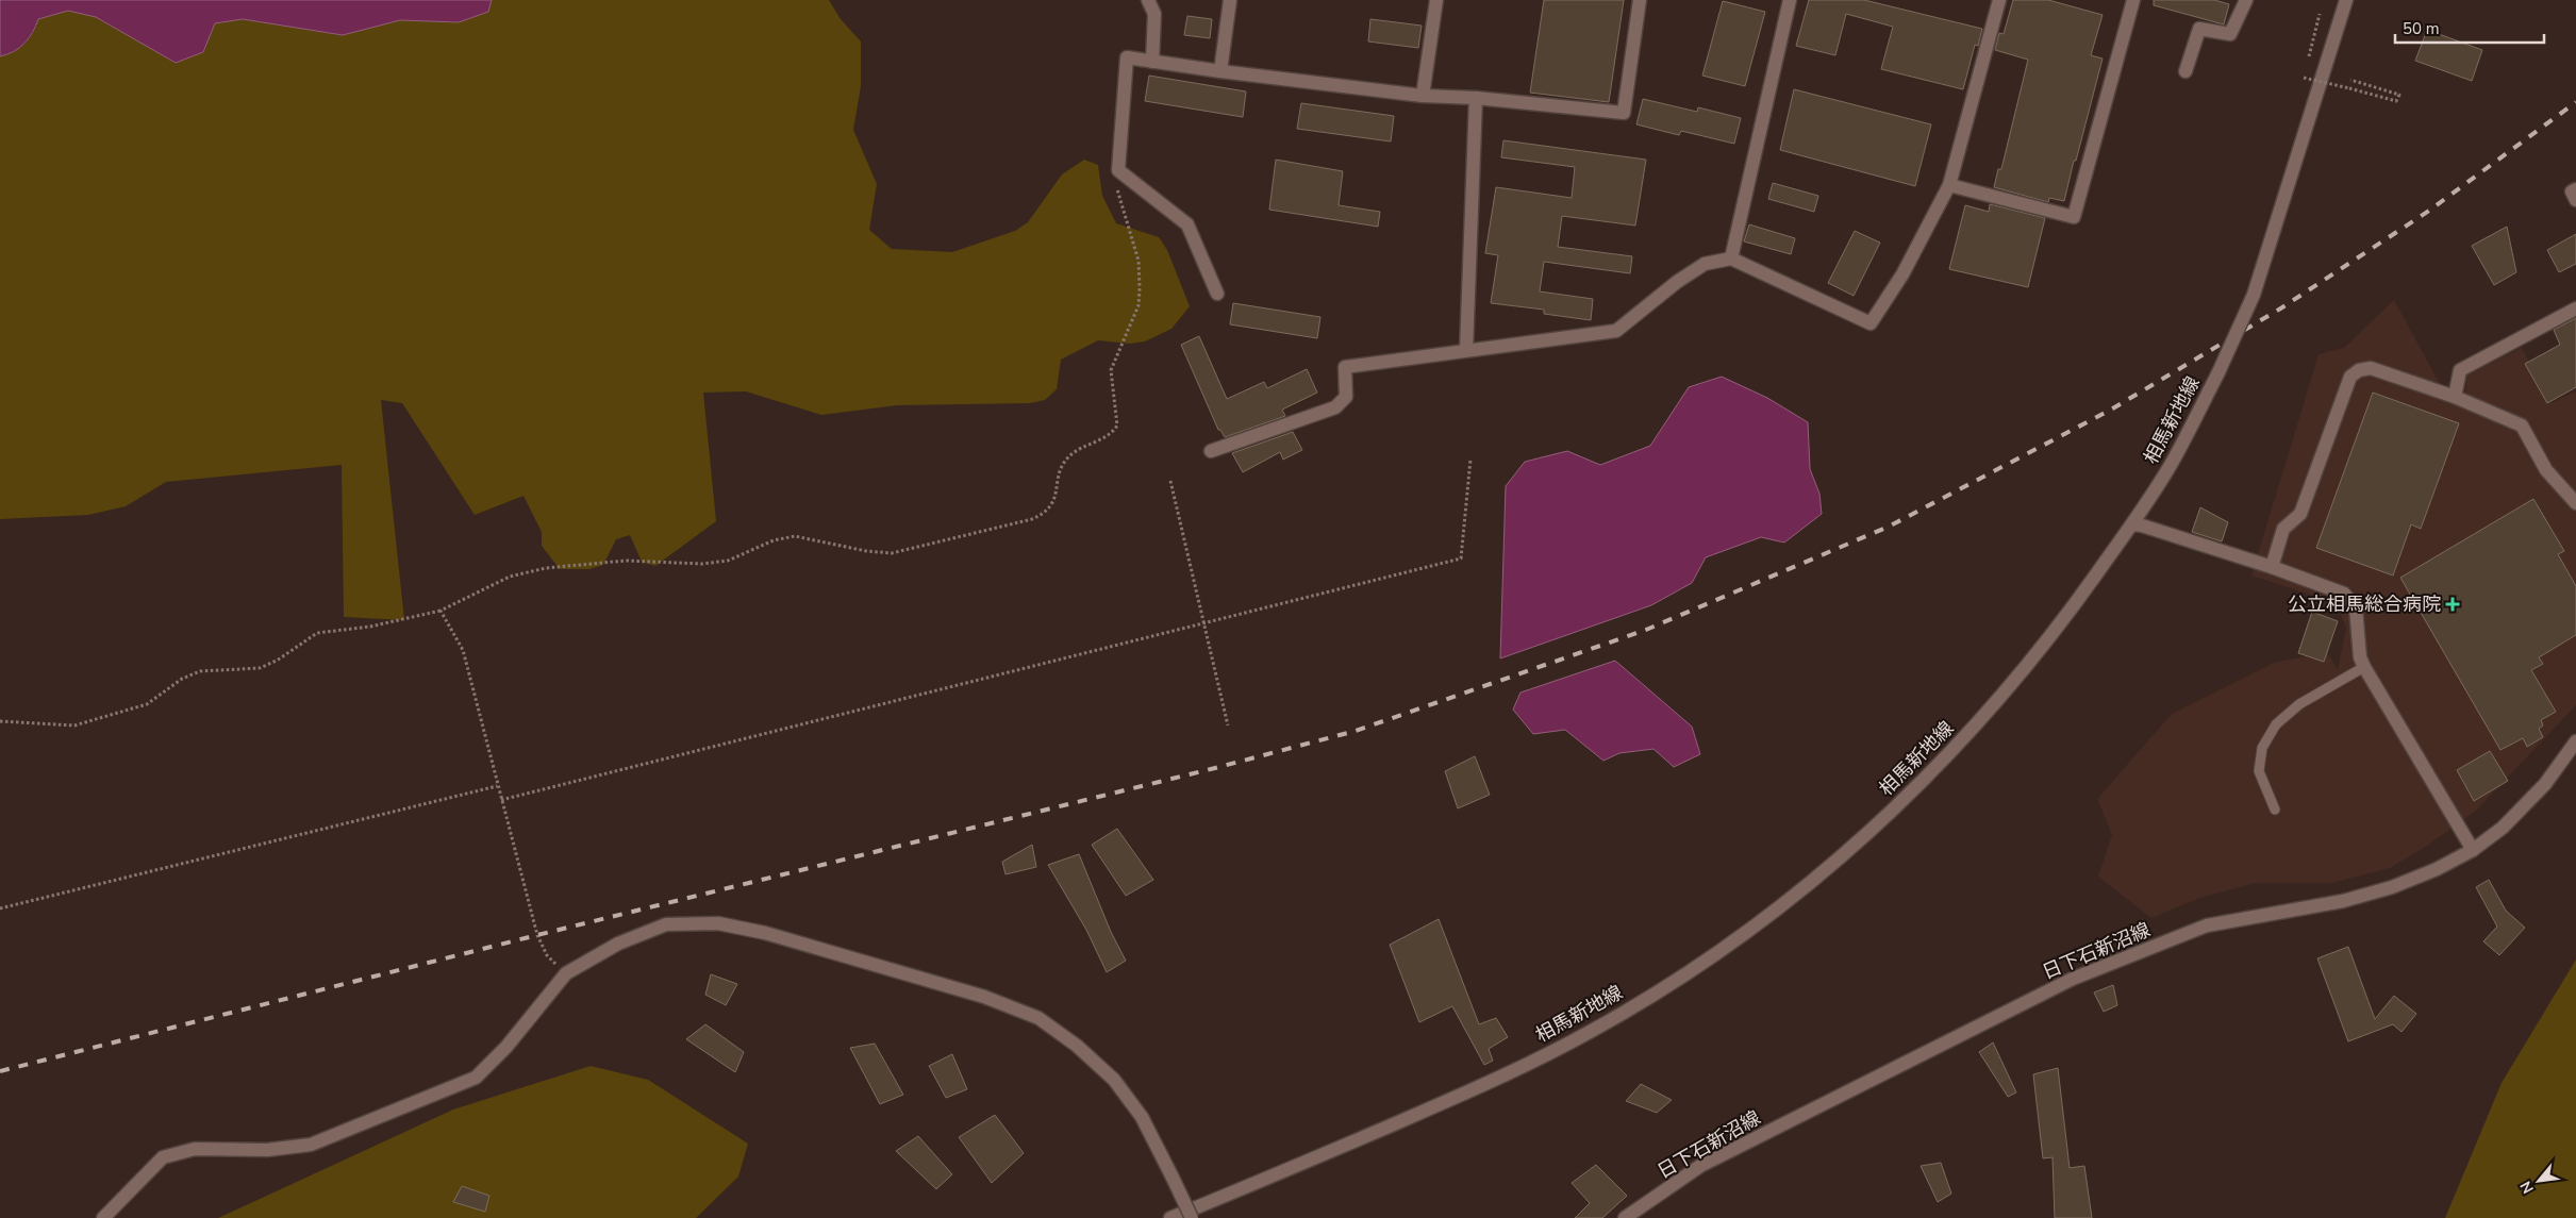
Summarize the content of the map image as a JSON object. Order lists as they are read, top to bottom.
{
  "streets": {
    "street": ["相馬新地線", "日下石新沼線"]
  },
  "places": {
    "health": ["公立相馬総合病院"]
  },
  "scale_bar": "50 m",
  "north": "bottom left"
}
